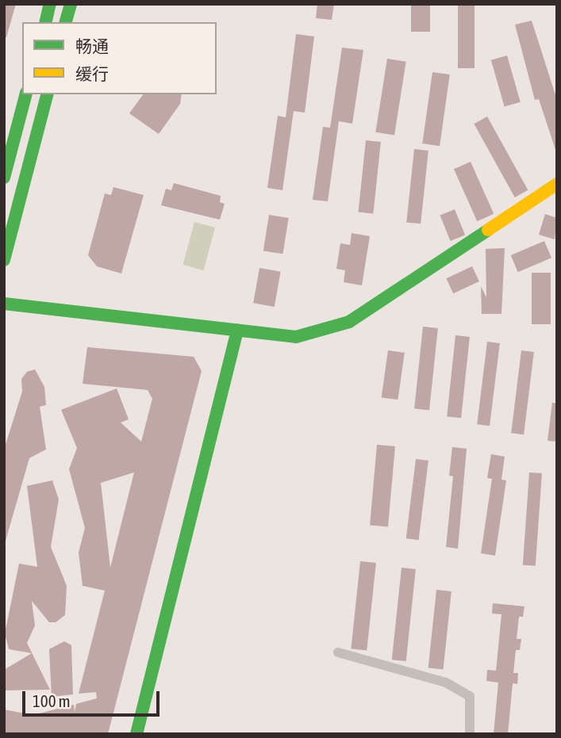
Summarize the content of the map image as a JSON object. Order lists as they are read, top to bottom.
{
  "legend": ["畅通", "缓行"],
  "scale_bar": "100 m"
}
